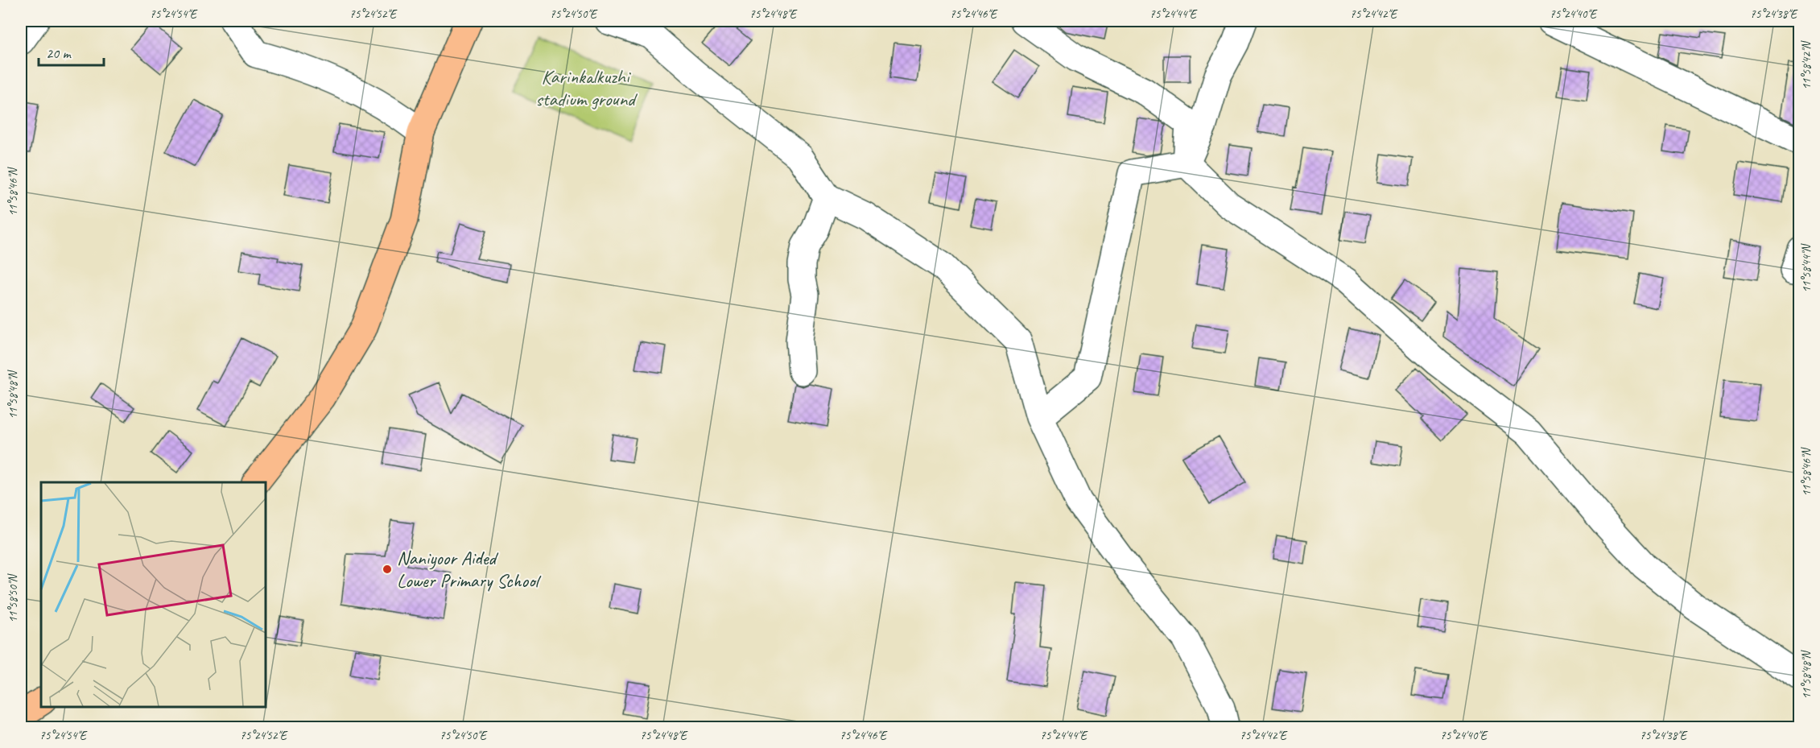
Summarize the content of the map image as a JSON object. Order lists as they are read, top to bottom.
{
  "parks": ["Karinkalkuzhi stadium ground"],
  "places": ["Naniyoor Aided Lower Primary School"],
  "scale_bar": "20 m",
  "coordinates": [
    "75°24'54\"E",
    "75°24'52\"E",
    "75°24'50\"E",
    "75°24'48\"E",
    "75°24'46\"E",
    "75°24'44\"E",
    "75°24'42\"E",
    "75°24'40\"E",
    "75°24'38\"E",
    "11°58'42\"N",
    "11°58'46\"N",
    "11°58'44\"N",
    "11°58'48\"N",
    "11°58'50\"N"
  ]
}
